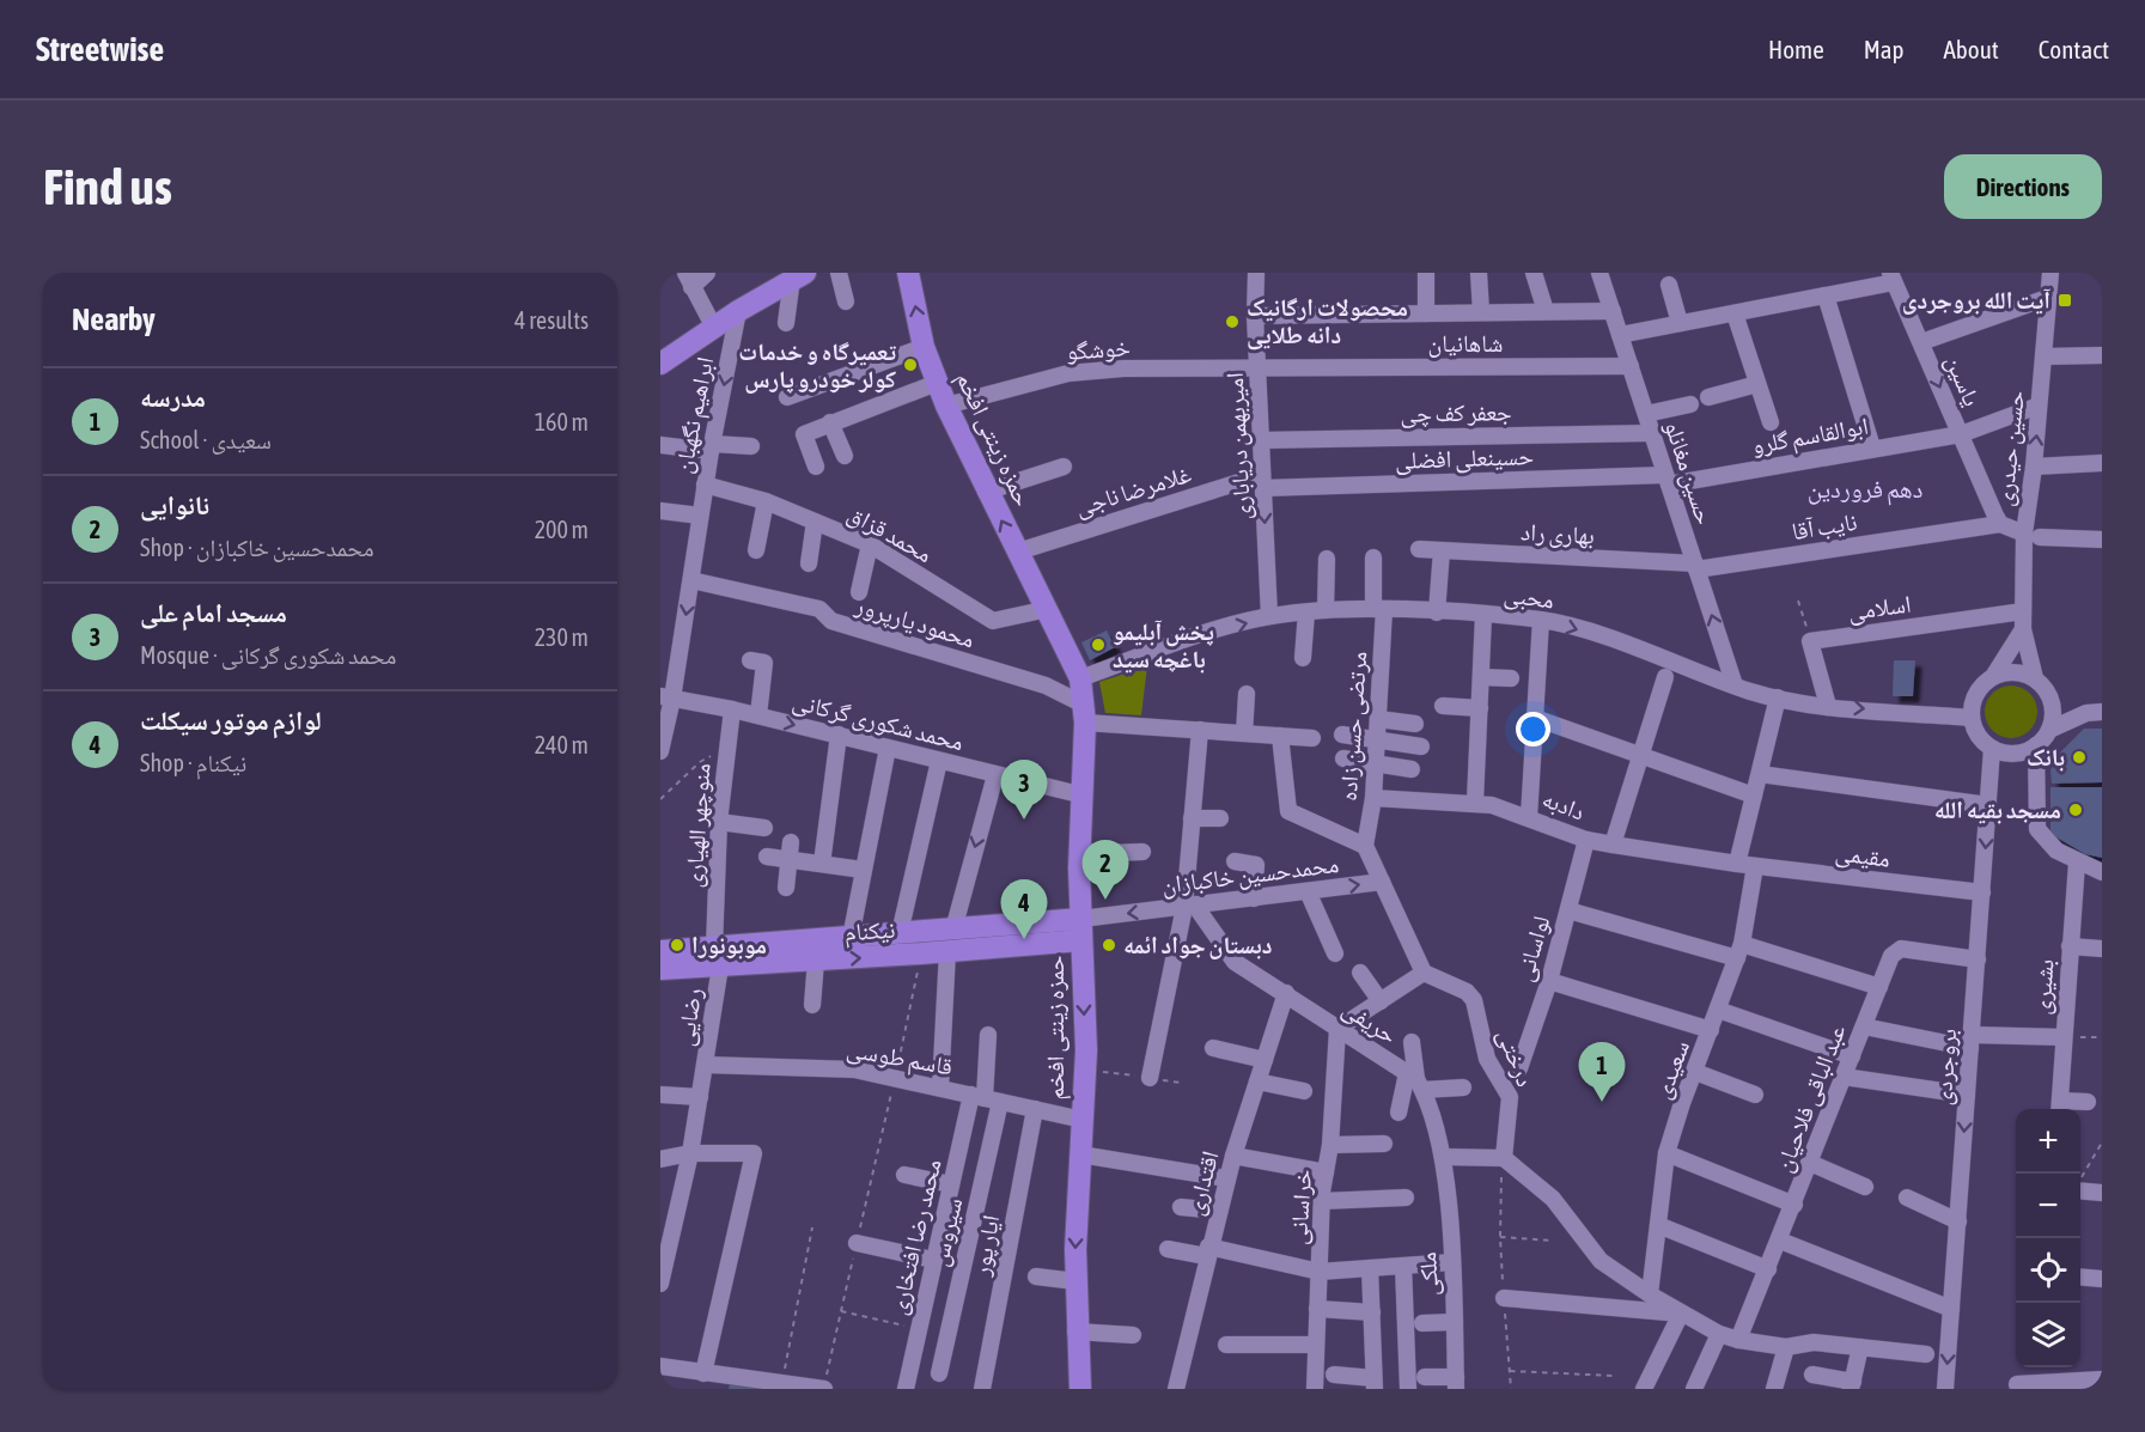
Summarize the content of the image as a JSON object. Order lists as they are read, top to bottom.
{
  "streets": {
    "main road": ["حمزه زینتی افخم", "نیکنام"],
    "street": [
      "شاهانیان",
      "خوشگو",
      "یاسین",
      "جعفر کف چی",
      "ابراهیم نگهبان",
      "ابوالقاسم گلرو",
      "امیربهمن دریاباری",
      "حسین حیدری",
      "حسینعلی افضلی",
      "حسین مغانلو",
      "غلامرضا ناجی",
      "نایب آقا",
      "محمد قزاق",
      "بهاری راد",
      "محبی",
      "اسلامی",
      "محمود یارپرور",
      "محمد شکوری گرکانی",
      "مرتضی حسن زاده",
      "دادبه",
      "منوچهر الهیاری",
      "مقیمی",
      "محمدحسین خاکبازان",
      "لواسانی",
      "بشیری",
      "رضایی",
      "حریفی",
      "قاسم طوسی",
      "درختی",
      "بروجردی",
      "سعیدی",
      "عبد الباقی فلاحیان",
      "اقتداری",
      "خراسانی",
      "سیروس",
      "محمد رضا افتخاری",
      "ایار پور",
      "ملکی"
    ]
  },
  "crossings": [
    ["شاهانیان", "خوشگو"],
    ["شاهانیان", "امیربهمن دریاباری"],
    ["شاهانیان", "حسین مغانلو"],
    ["خوشگو", "حمزه زینتی افخم"],
    ["خوشگو", "امیربهمن دریاباری"],
    ["یاسین", "ابوالقاسم گلرو"],
    ["یاسین", "نایب آقا"],
    ["جعفر کف چی", "امیربهمن دریاباری"],
    ["جعفر کف چی", "حسین مغانلو"],
    ["ابراهیم نگهبان", "محمد قزاق"],
    ["ابراهیم نگهبان", "محمود یارپرور"],
    ["ابراهیم نگهبان", "محمد شکوری گرکانی"],
    ["ابوالقاسم گلرو", "حسین حیدری"],
    ["ابوالقاسم گلرو", "حسینعلی افضلی"],
    ["ابوالقاسم گلرو", "حسین مغانلو"],
    ["حمزه زینتی افخم", "غلامرضا ناجی"],
    ["حمزه زینتی افخم", "محمد قزاق"],
    ["حمزه زینتی افخم", "محبی"],
    ["حمزه زینتی افخم", "محمود یارپرور"],
    ["حمزه زینتی افخم", "محمد شکوری گرکانی"],
    ["حمزه زینتی افخم", "محمدحسین خاکبازان"],
    ["حمزه زینتی افخم", "نیکنام"],
    ["حمزه زینتی افخم", "قاسم طوسی"],
    ["امیربهمن دریاباری", "حسینعلی افضلی"],
    ["امیربهمن دریاباری", "غلامرضا ناجی"],
    ["امیربهمن دریاباری", "محبی"],
    ["حسین حیدری", "محبی"],
    ["حسین حیدری", "اسلامی"],
    ["حسین حیدری", "بروجردی"],
    ["حسینعلی افضلی", "حسین مغانلو"],
    ["حسینعلی افضلی", "غلامرضا ناجی"],
    ["حسین مغانلو", "نایب آقا"],
    ["حسین مغانلو", "بهاری راد"],
    ["حسین مغانلو", "محبی"],
    ["نایب آقا", "بهاری راد"],
    ["محبی", "مرتضی حسن زاده"],
    ["محبی", "بروجردی"],
    ["محمد شکوری گرکانی", "منوچهر الهیاری"],
    ["مرتضی حسن زاده", "دادبه"],
    ["دادبه", "مقیمی"],
    ["دادبه", "لواسانی"],
    ["منوچهر الهیاری", "نیکنام"],
    ["منوچهر الهیاری", "رضایی"],
    ["مقیمی", "بروجردی"],
    ["مقیمی", "سعیدی"],
    ["محمدحسین خاکبازان", "نیکنام"],
    ["محمدحسین خاکبازان", "حریفی"],
    ["نیکنام", "رضایی"],
    ["رضایی", "قاسم طوسی"],
    ["حریفی", "اقتداری"],
    ["حریفی", "خراسانی"],
    ["قاسم طوسی", "سیروس"],
    ["قاسم طوسی", "محمد رضا افتخاری"],
    ["قاسم طوسی", "ایار پور"],
    ["بروجردی", "عبد الباقی فلاحیان"],
    ["سیروس", "محمد رضا افتخاری"]
  ],
  "one_way": ["ابراهیم نگهبان", "بروجردی"],
  "districts": ["دهم فروردین"],
  "places": {
    "transit": ["آیت الله بروجردی"],
    "other": [
      "محصولات ارگانیک دانه طلایی",
      "تعمیرگاه و خدمات کولر خودرو پارس",
      "پخش آبلیمو باغچه سید",
      "بانک",
      "مسجد بقیه الله",
      "موبونورا",
      "دبستان جواد ائمه"
    ]
  },
  "page": {
    "header": "Streetwise",
    "nav": [
      "Home",
      "Map",
      "About",
      "Contact"
    ],
    "buttons": "Directions",
    "title": "Find us",
    "heading": ["Nearby", "4 results"],
    "list": [
      {
        "mark": "1",
        "name": "مدرسه",
        "note": "School · سعیدی",
        "value": "160 m"
      },
      {
        "mark": "2",
        "name": "نانوایی",
        "note": "Shop · محمدحسین خاکبازان",
        "value": "200 m"
      },
      {
        "mark": "3",
        "name": "مسجد امام علی",
        "note": "Mosque · محمد شکوری گرکانی",
        "value": "230 m"
      },
      {
        "mark": "4",
        "name": "لوازم موتور سیکلت",
        "note": "Shop · نیکنام",
        "value": "240 m"
      }
    ],
    "pins": [
      "3",
      "2",
      "4",
      "1"
    ],
    "map_buttons": ["+", "−"]
  }
}
